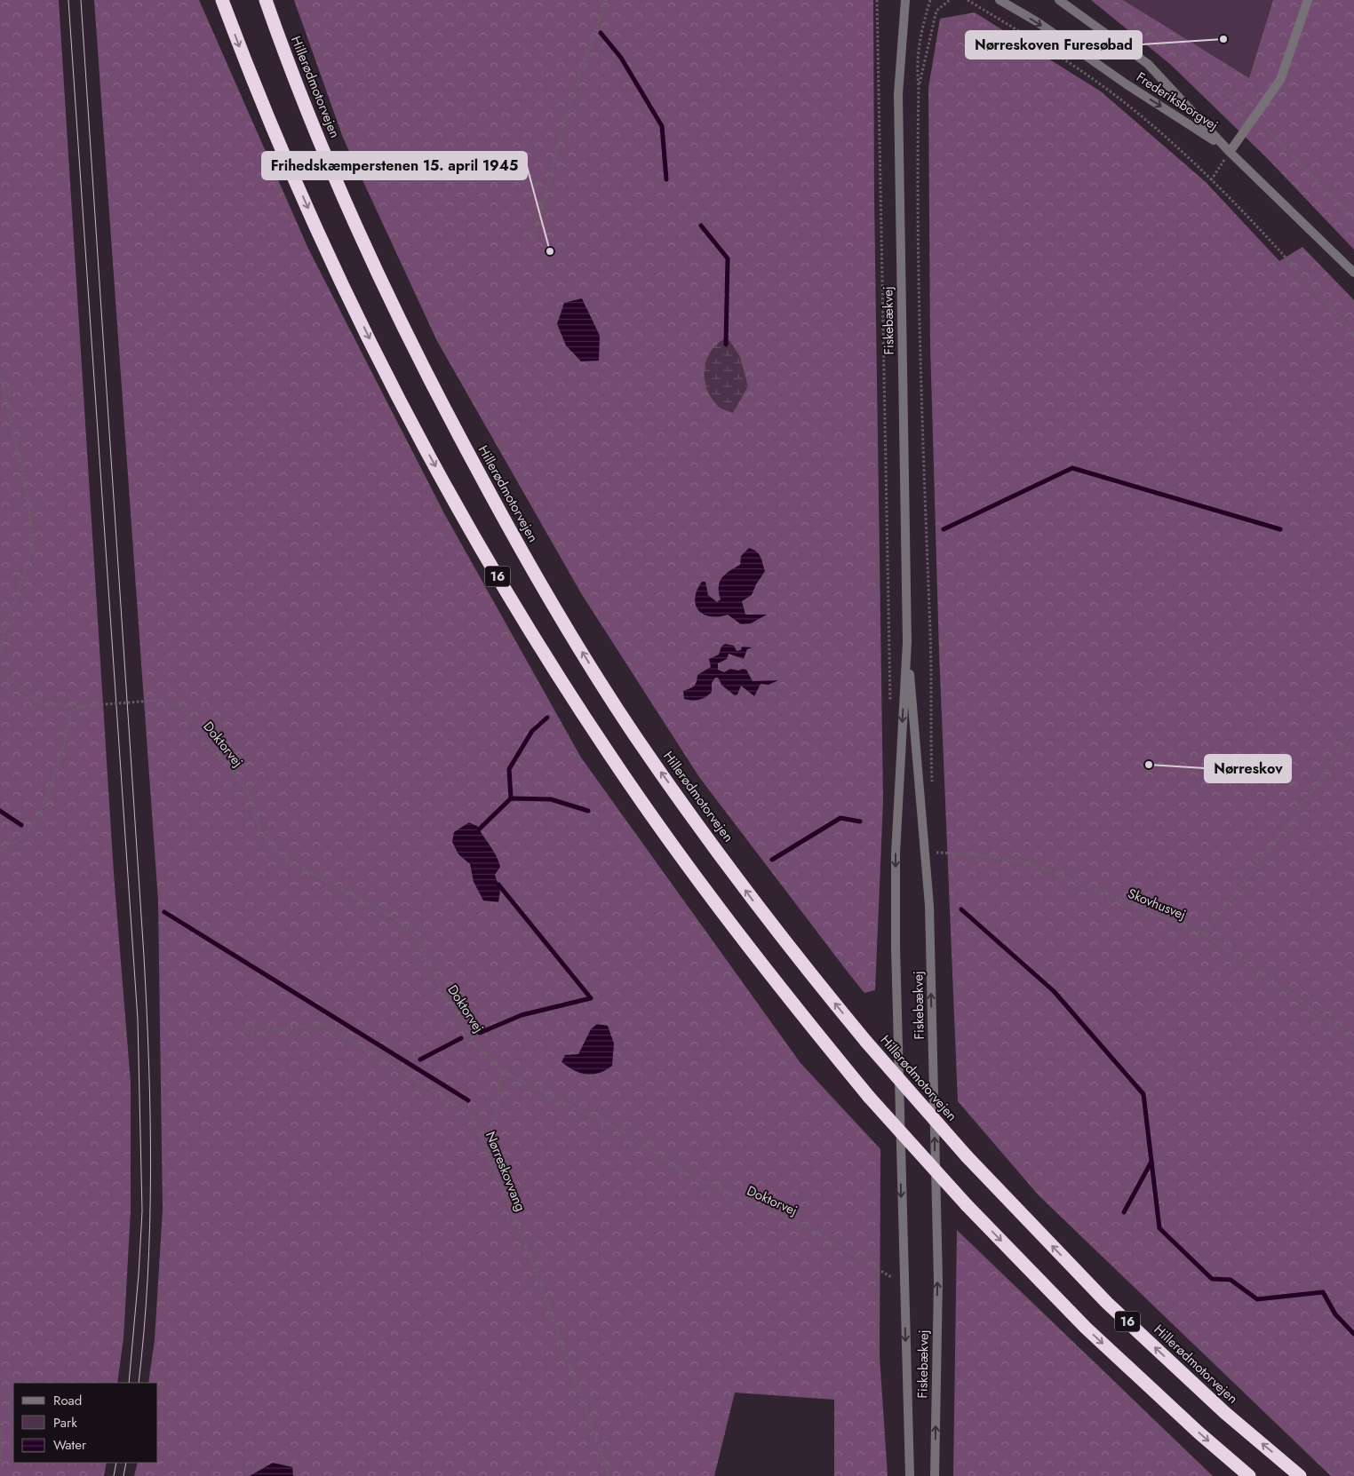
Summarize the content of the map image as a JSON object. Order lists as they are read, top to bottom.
{
  "streets": {
    "highway": ["Hillerødmotorvejen", "16"],
    "street": ["Frederiksborgvej", "Fiskebækvej"],
    "path": ["Doktorvej", "Skovhusvej", "Nørreskovvang"]
  },
  "crossings": [
    ["Fiskebækvej", "Doktorvej"],
    ["Fiskebækvej", "Skovhusvej"]
  ],
  "places": ["Nørreskoven Furesøbad", "Frihedskæmperstenen 15. april 1945", "Nørreskov"],
  "legend": ["Road", "Park", "Water"]
}
